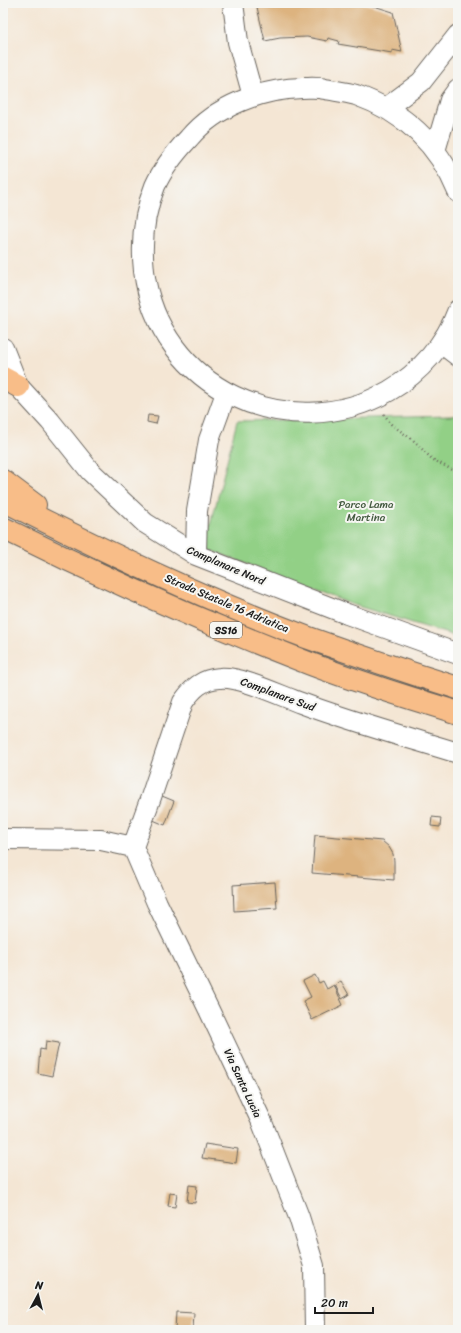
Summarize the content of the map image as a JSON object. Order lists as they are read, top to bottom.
{
  "streets": {
    "highway": ["Strada Statale 16 Adriatica", "SS16"],
    "street": ["Complanare Nord", "Complanare Sud", "Via Santa Lucia"]
  },
  "crossings": [
    ["Complanare Sud", "Via Santa Lucia"]
  ],
  "parks": ["Parco Lama Martina"],
  "scale_bar": "20 m",
  "north": "top"
}
